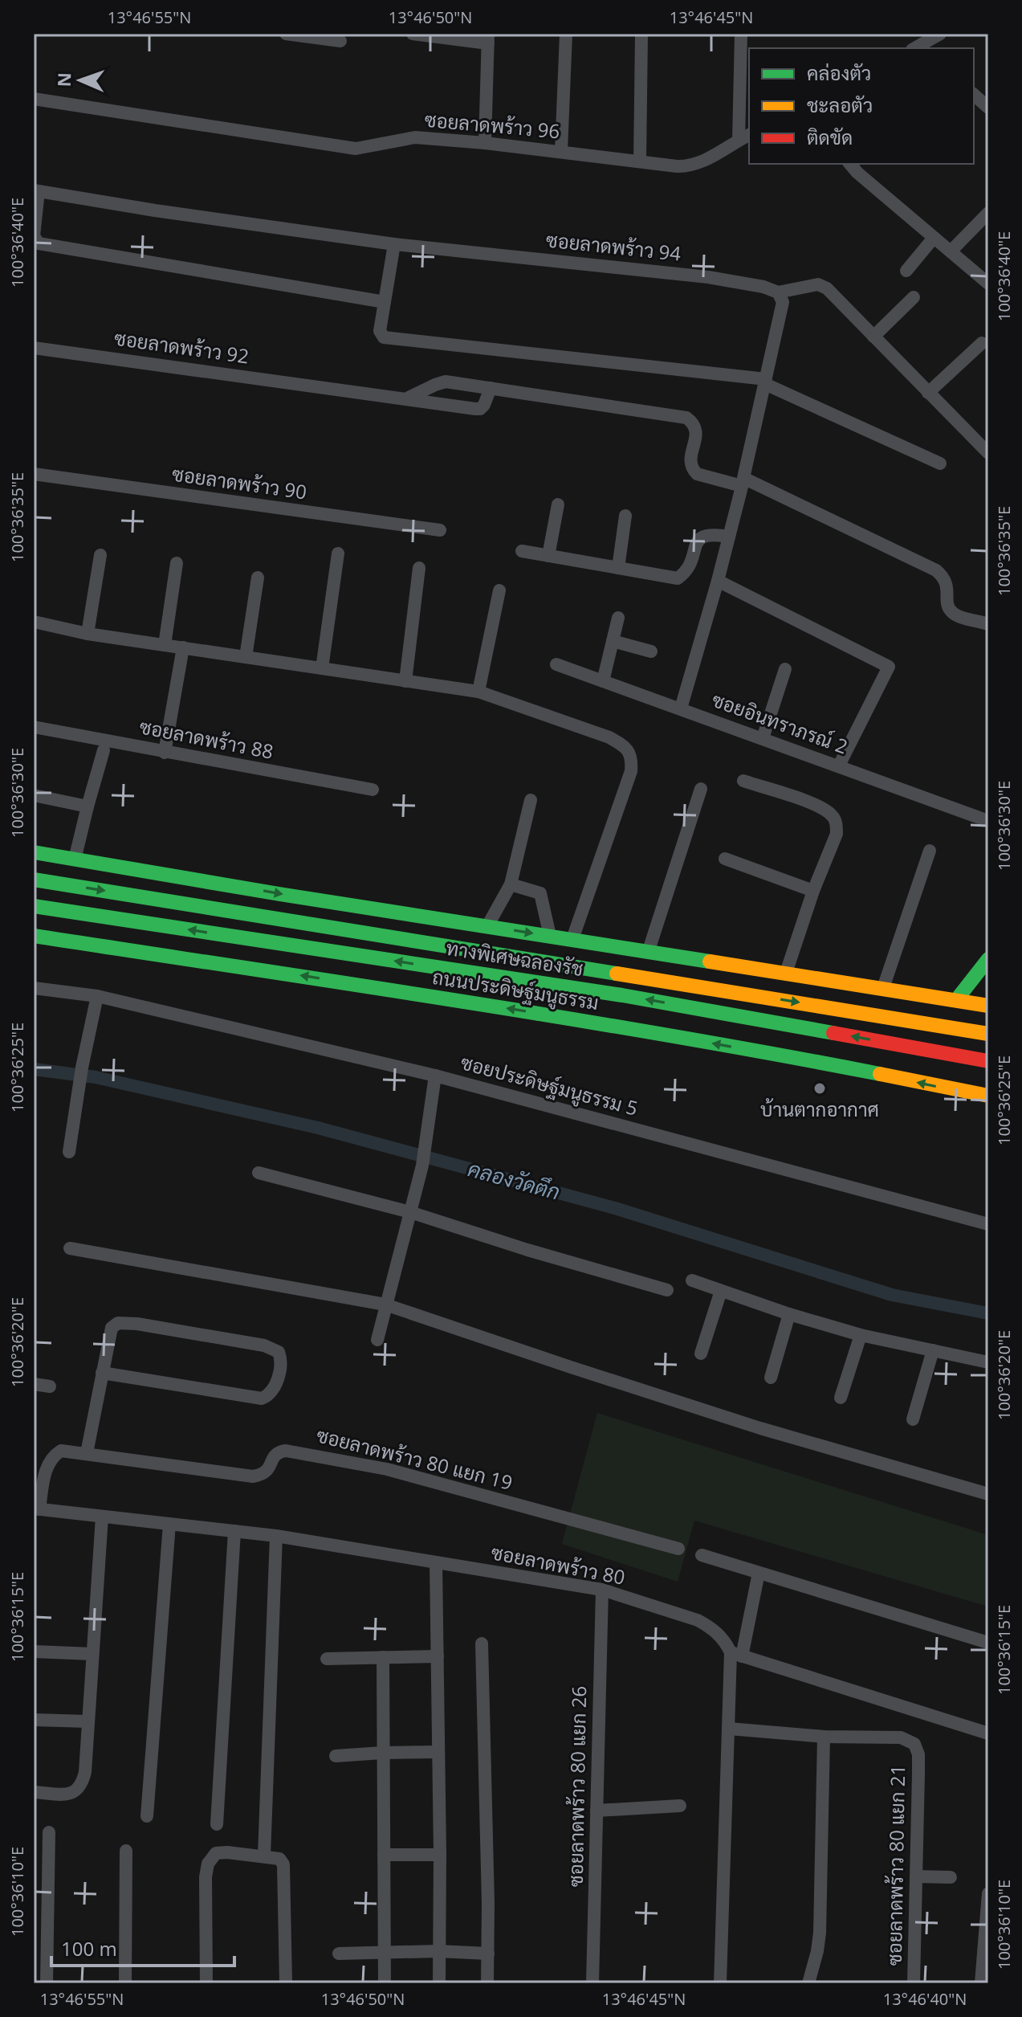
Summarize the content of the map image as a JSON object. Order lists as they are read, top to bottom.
{
  "streets": {
    "main road": ["ทางพิเศษฉลองรัช", "ถนนประดิษฐ์มนูธรรม"],
    "street": [
      "ซอยลาดพร้าว 96",
      "ซอยลาดพร้าว 94",
      "ซอยลาดพร้าว 92",
      "ซอยลาดพร้าว 90",
      "ซอยอินทราภรณ์ 2",
      "ซอยลาดพร้าว 88",
      "ซอยประดิษฐ์มนูธรรม 5",
      "ซอยลาดพร้าว 80 แยก 19",
      "ซอยลาดพร้าว 80",
      "ซอยลาดพร้าว 80 แยก 26",
      "ซอยลาดพร้าว 80 แยก 21"
    ]
  },
  "crossings": [
    ["ซอยลาดพร้าว 80 แยก 19", "ซอยลาดพร้าว 80"],
    ["ซอยลาดพร้าว 80", "ซอยลาดพร้าว 80 แยก 26"]
  ],
  "water": ["คลองวัดตึก"],
  "places": ["บ้านตากอากาศ"],
  "legend": ["คล่องตัว", "ชะลอตัว", "ติดขัด"],
  "scale_bar": "100 m",
  "north": "left",
  "coordinates": [
    "13°46'55\"N",
    "13°46'50\"N",
    "13°46'45\"N",
    "100°36'40\"E",
    "100°36'35\"E",
    "100°36'30\"E",
    "100°36'25\"E",
    "100°36'20\"E",
    "100°36'15\"E",
    "100°36'10\"E",
    "13°46'40\"N"
  ]
}
